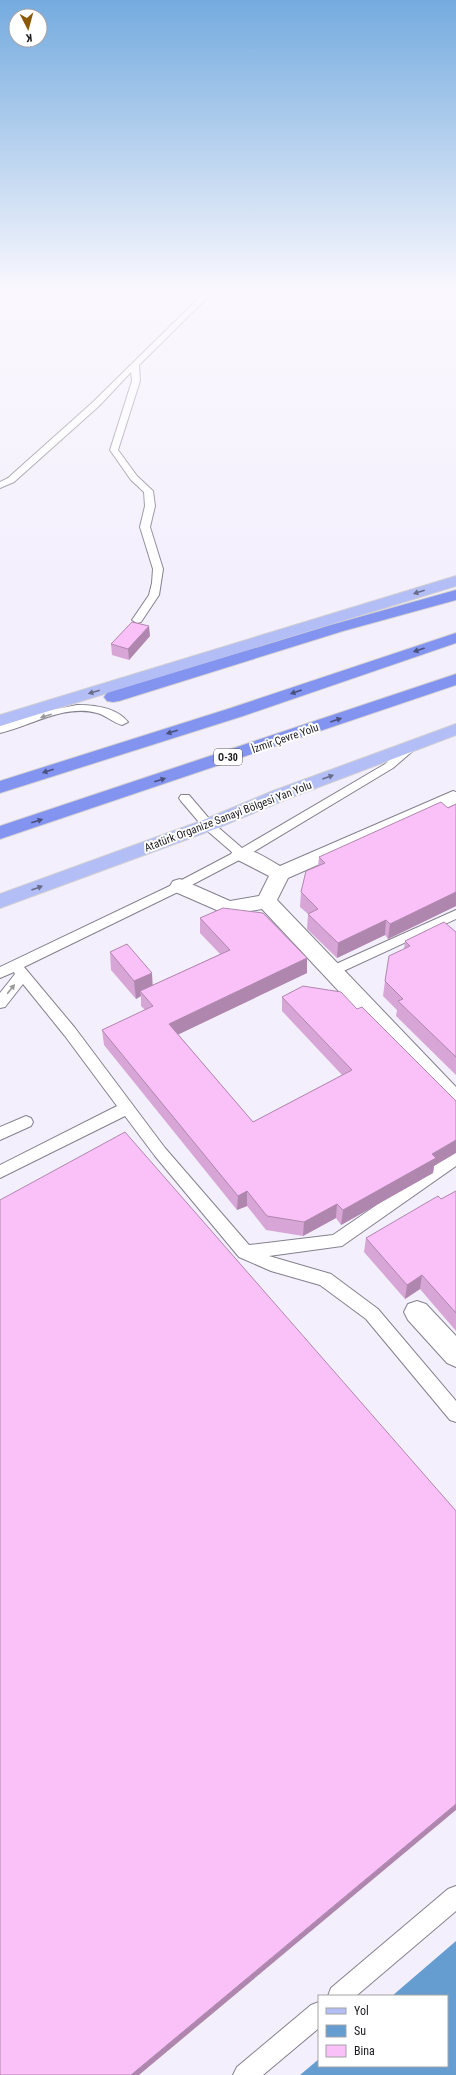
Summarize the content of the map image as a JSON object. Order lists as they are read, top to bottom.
{
  "streets": {
    "highway": ["İzmir Çevre Yolu", "O-30"],
    "main road": ["Atatürk Organize Sanayi Bölgesi Yan Yolu"]
  },
  "legend": ["Yol", "Su", "Bina"],
  "north": "bottom"
}
